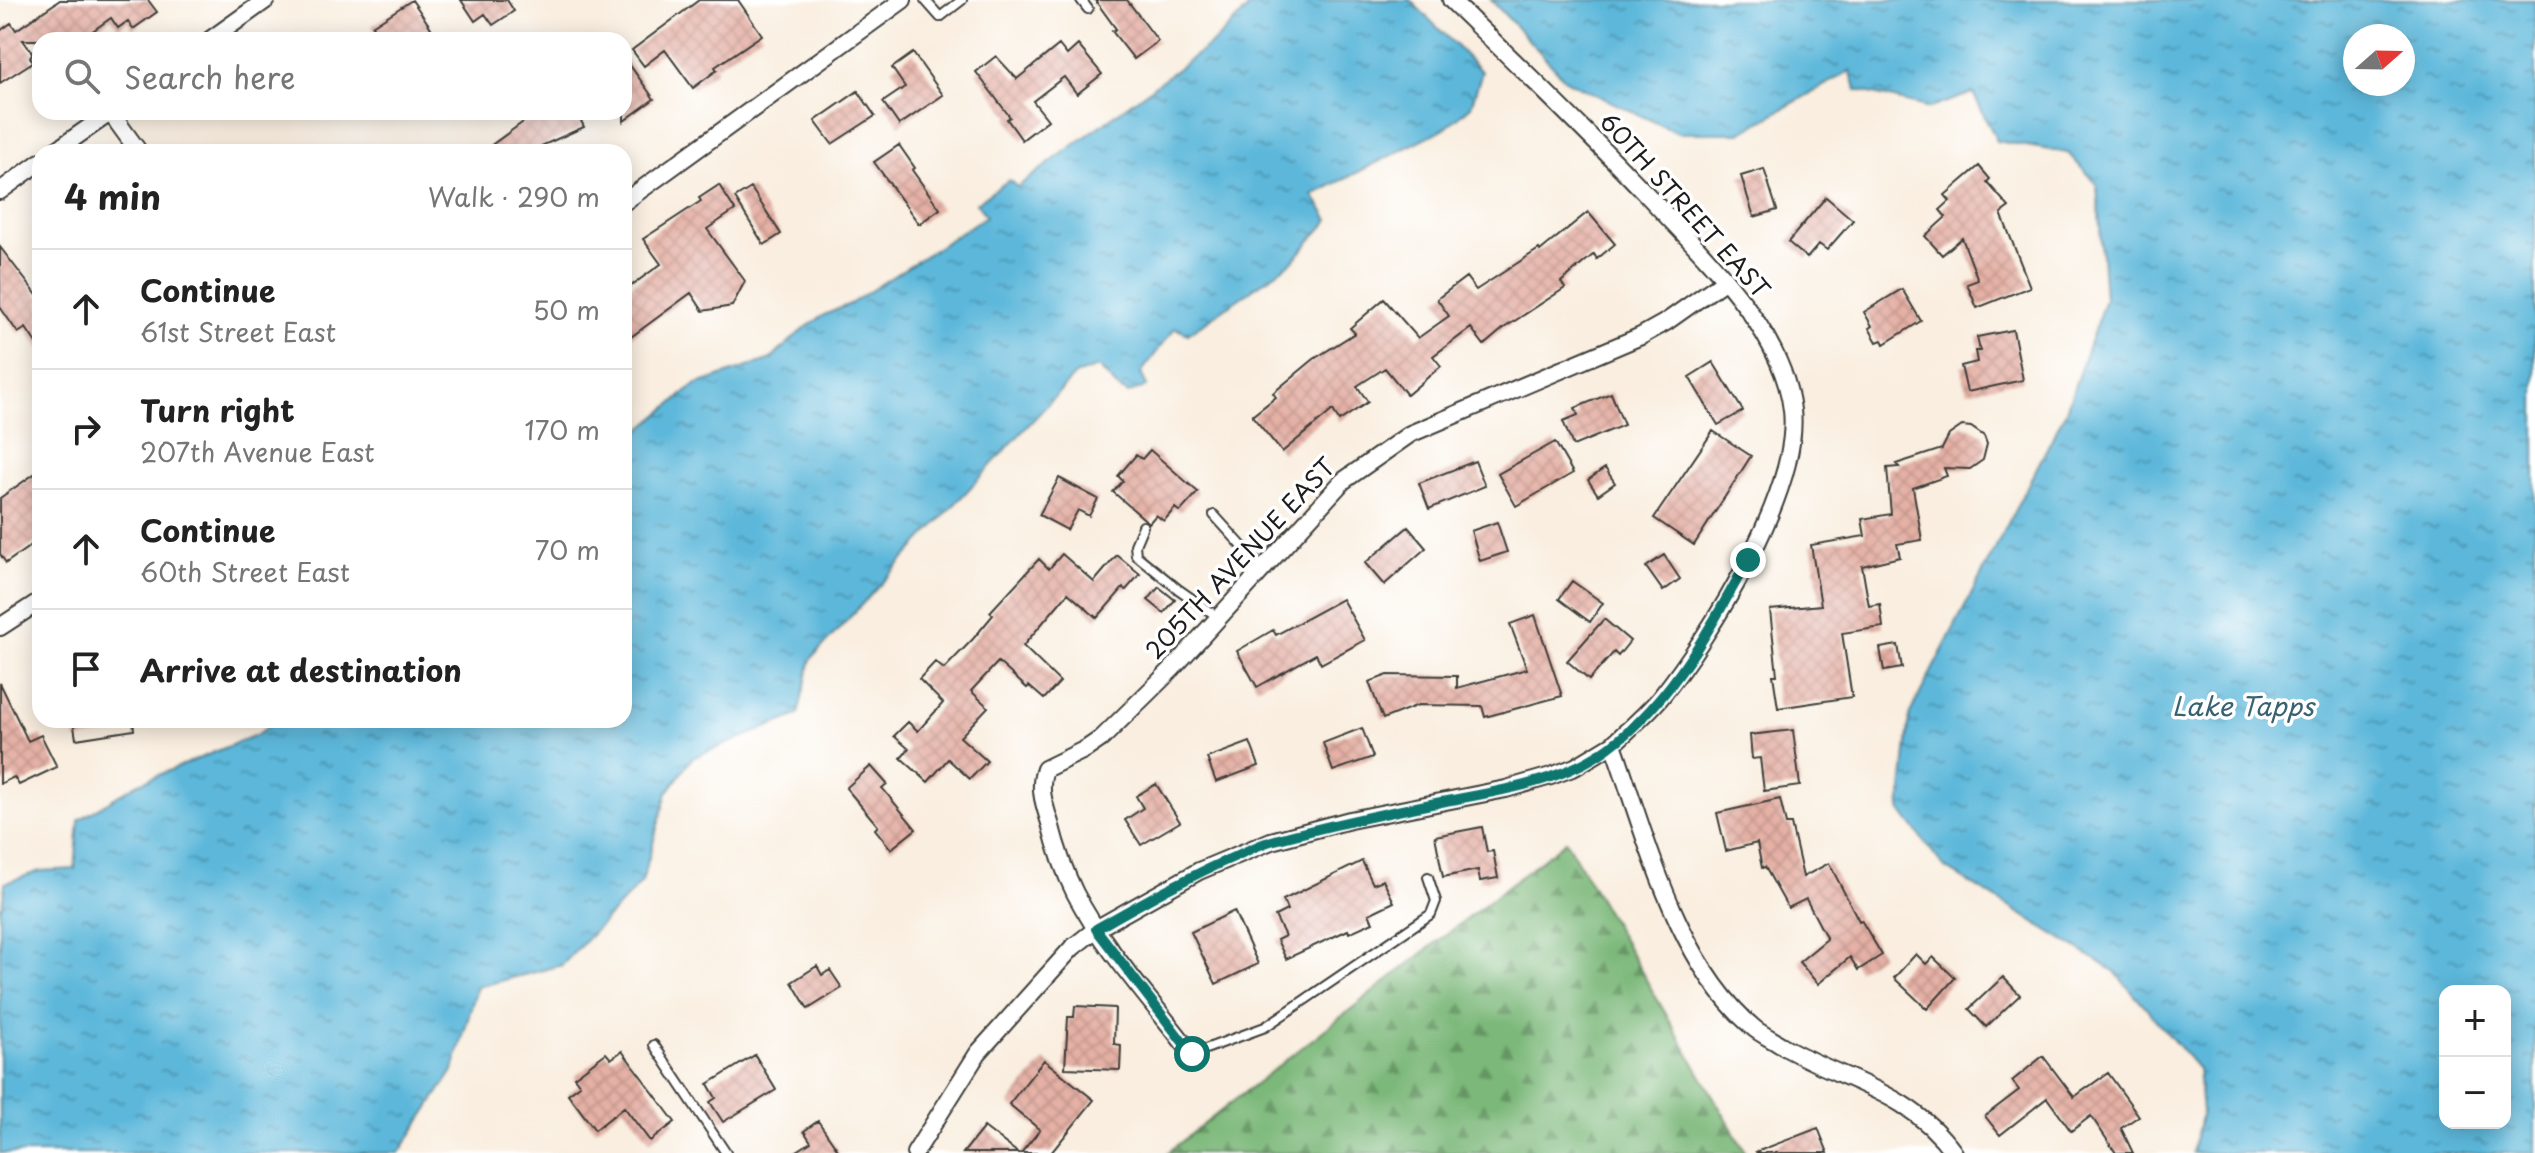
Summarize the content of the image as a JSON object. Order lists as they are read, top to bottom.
{
  "streets": {
    "street": ["60TH STREET EAST", "205TH AVENUE EAST"]
  },
  "crossings": [
    ["60TH STREET EAST", "205TH AVENUE EAST"]
  ],
  "water": ["Lake Tapps"],
  "north": "right",
  "page": {
    "search": "Search here",
    "heading": ["4 min", "Walk · 290 m"],
    "list": [
      ["Continue", "61st Street East", "50 m"],
      ["Turn right", "207th Avenue East", "170 m"],
      ["Continue", "60th Street East", "70 m"],
      "Arrive at destination"
    ],
    "map_buttons": ["+", "−"]
  }
}
